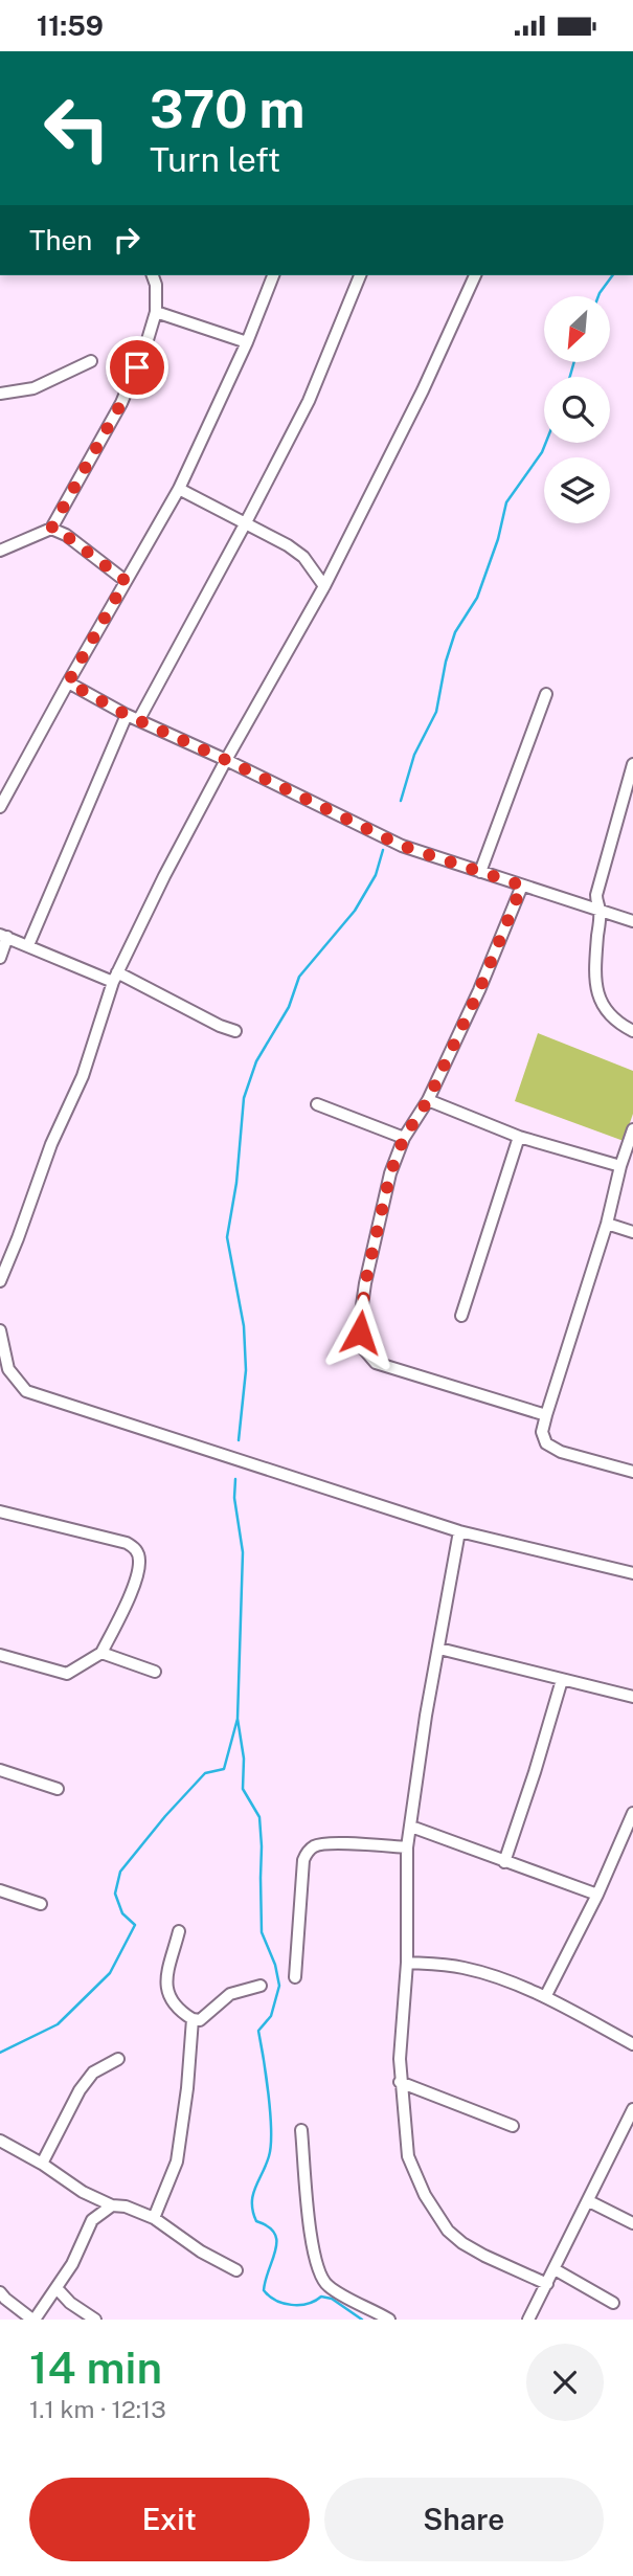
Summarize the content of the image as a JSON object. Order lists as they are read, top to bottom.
{
  "north": "bottom left",
  "page": {
    "status": "11:59",
    "turn": ["370 m", "Turn left"],
    "then": "Then",
    "heading": ["14 min", "1.1 km · 12:13"],
    "buttons": ["Exit", "Share"]
  }
}
